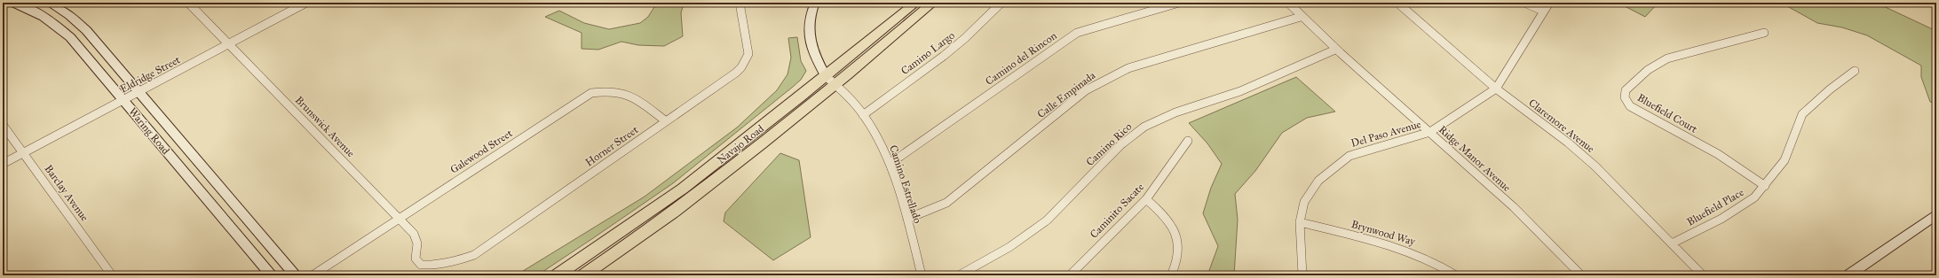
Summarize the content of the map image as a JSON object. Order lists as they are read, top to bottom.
{
  "streets": {
    "main road": ["Waring Road", "Navajo Road"],
    "street": [
      "Camino Largo",
      "Camino del Rincon",
      "Eldridge Street",
      "Calle Empinada",
      "Bluefield Court",
      "Claremore Avenue",
      "Brunswick Avenue",
      "Del Paso Avenue",
      "Camino Rico",
      "Horner Street",
      "Galewood Street",
      "Ridge Manor Avenue",
      "Camino Estrellado",
      "Barclay Avenue",
      "Bluefield Place",
      "Caminito Sacate",
      "Brynwood Way"
    ]
  },
  "crossings": [
    ["Camino Largo", "Camino Estrellado"],
    ["Camino del Rincon", "Camino Estrellado"],
    ["Eldridge Street", "Brunswick Avenue"],
    ["Eldridge Street", "Waring Road"],
    ["Eldridge Street", "Barclay Avenue"],
    ["Calle Empinada", "Ridge Manor Avenue"],
    ["Calle Empinada", "Camino Estrellado"],
    ["Bluefield Court", "Bluefield Place"],
    ["Claremore Avenue", "Del Paso Avenue"],
    ["Claremore Avenue", "Bluefield Place"],
    ["Brunswick Avenue", "Horner Street"],
    ["Brunswick Avenue", "Galewood Street"],
    ["Del Paso Avenue", "Ridge Manor Avenue"],
    ["Del Paso Avenue", "Brynwood Way"],
    ["Navajo Road", "Camino Estrellado"],
    ["Camino Rico", "Ridge Manor Avenue"],
    ["Horner Street", "Galewood Street"]
  ]
}
